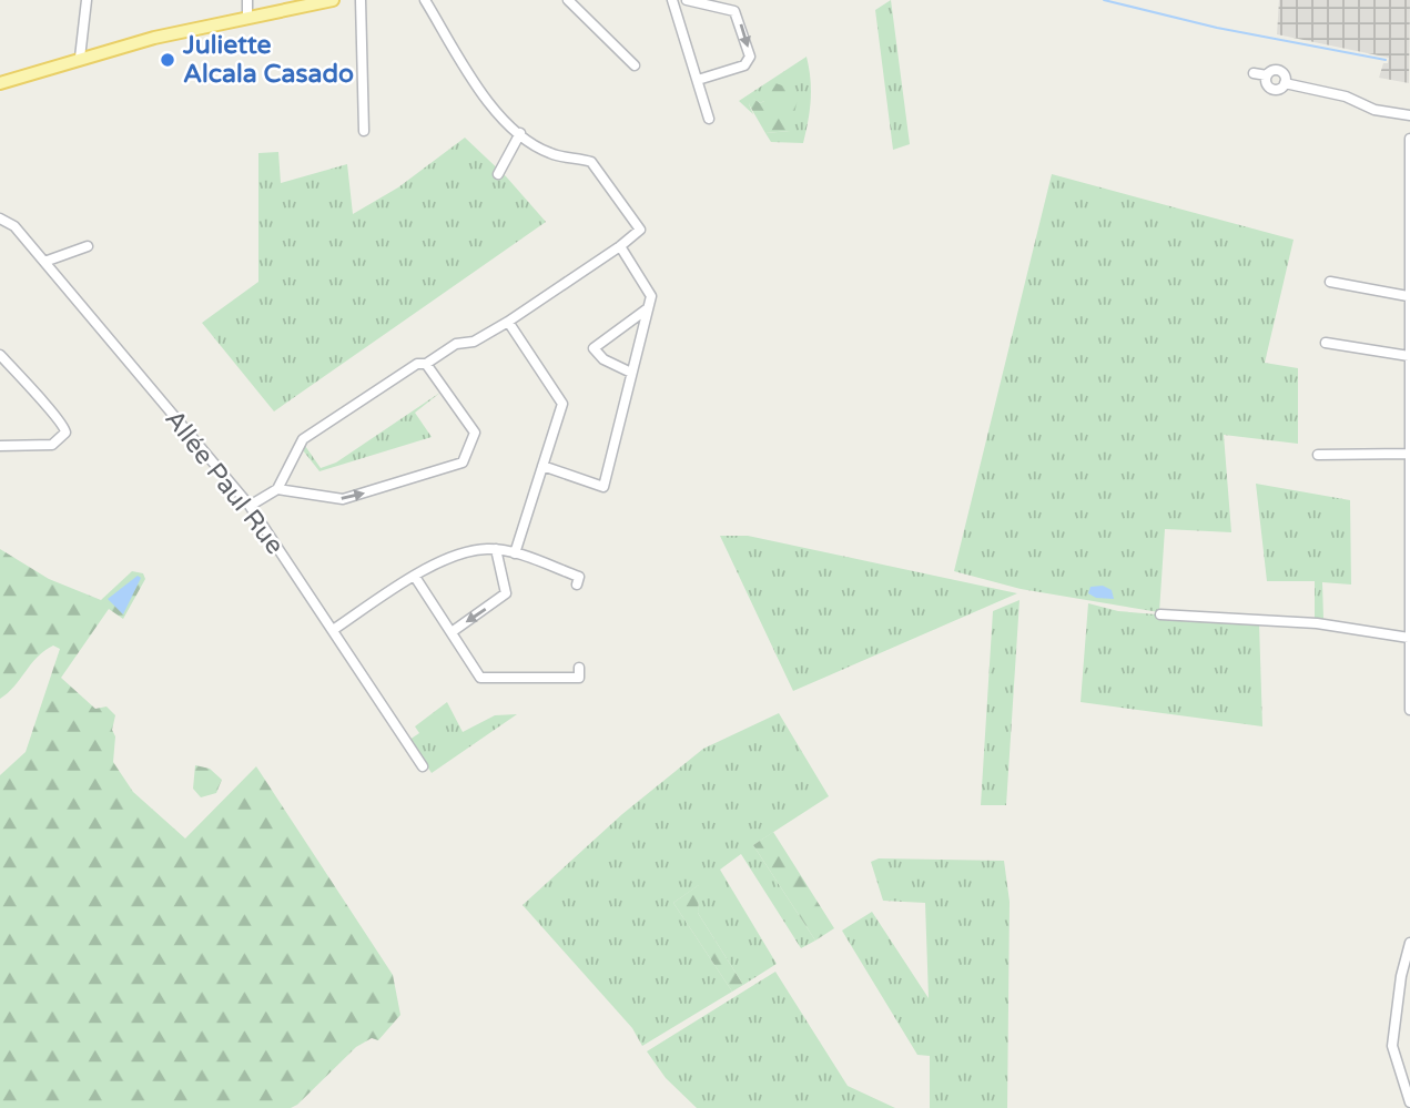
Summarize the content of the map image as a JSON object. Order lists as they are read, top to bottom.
{
  "streets": {
    "street": ["Allée Paul Rue"]
  },
  "places": ["Juliette Alcala Casado"]
}
